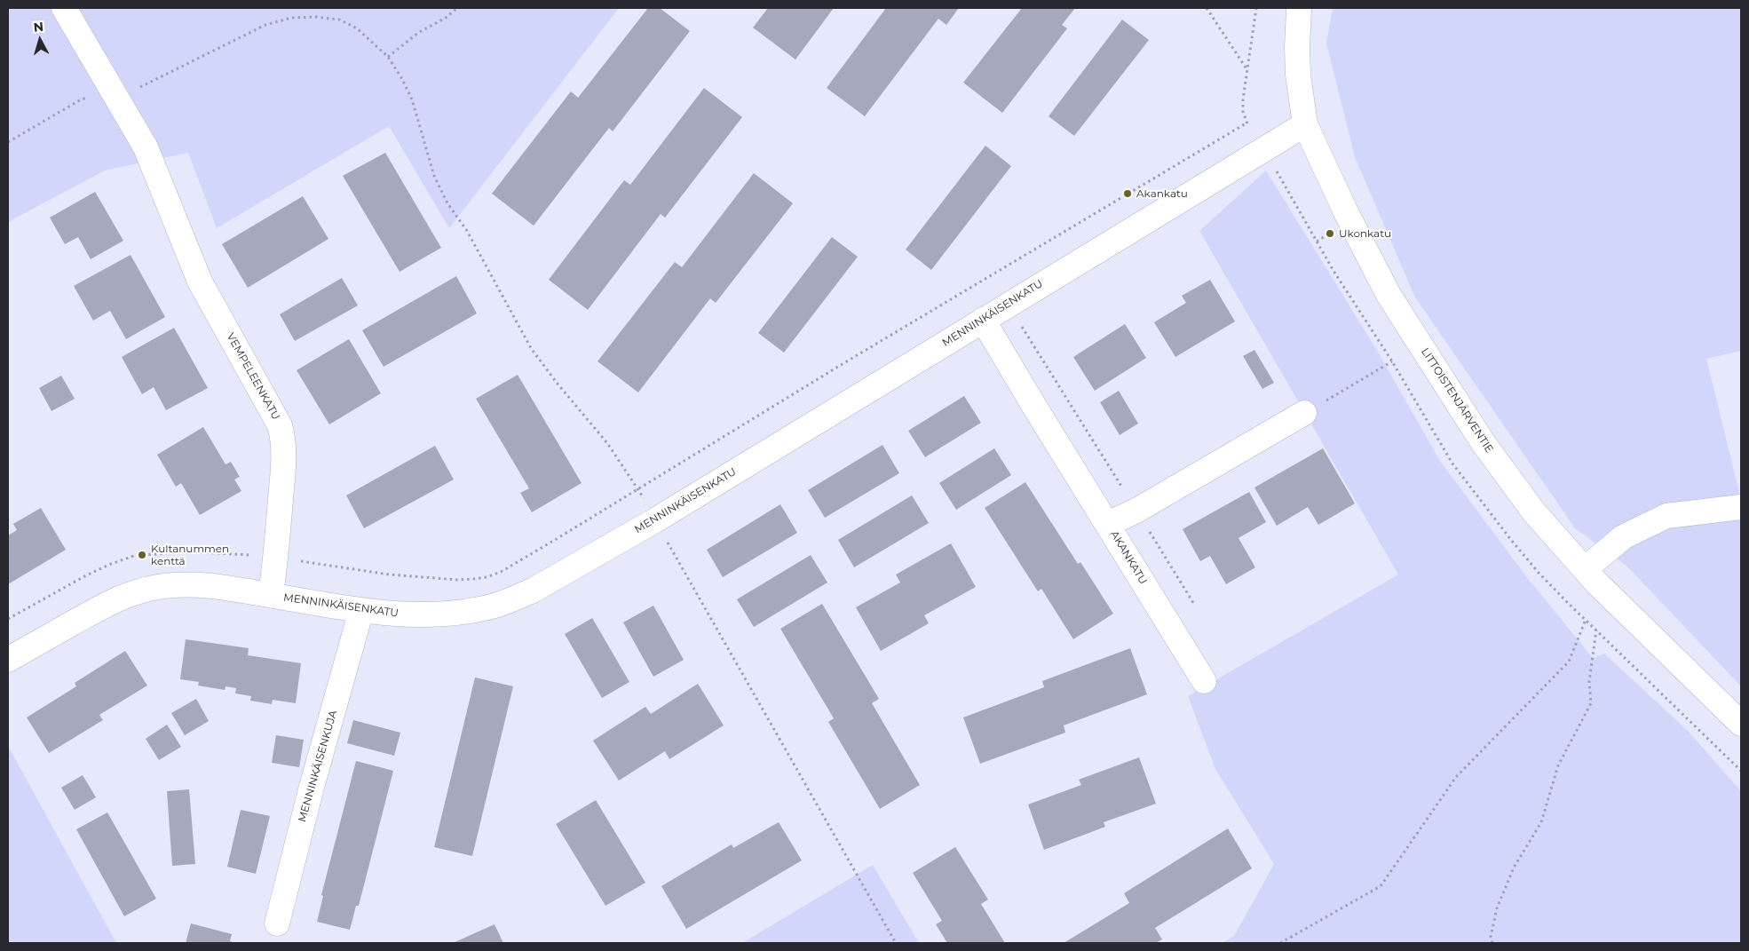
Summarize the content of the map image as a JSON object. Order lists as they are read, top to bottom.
{
  "streets": {
    "street": [
      "MENNINKÄISENKATU",
      "VEMPELEENKATU",
      "LITTOISTENJÄRVENTIE",
      "AKANKATU",
      "MENNINKÄISENKUJA"
    ]
  },
  "crossings": [
    ["MENNINKÄISENKATU", "VEMPELEENKATU"],
    ["MENNINKÄISENKATU", "LITTOISTENJÄRVENTIE"],
    ["MENNINKÄISENKATU", "AKANKATU"],
    ["MENNINKÄISENKATU", "MENNINKÄISENKUJA"]
  ],
  "places": ["Akankatu", "Ukonkatu", "Kultanummen kenttä"],
  "north": "top"
}
